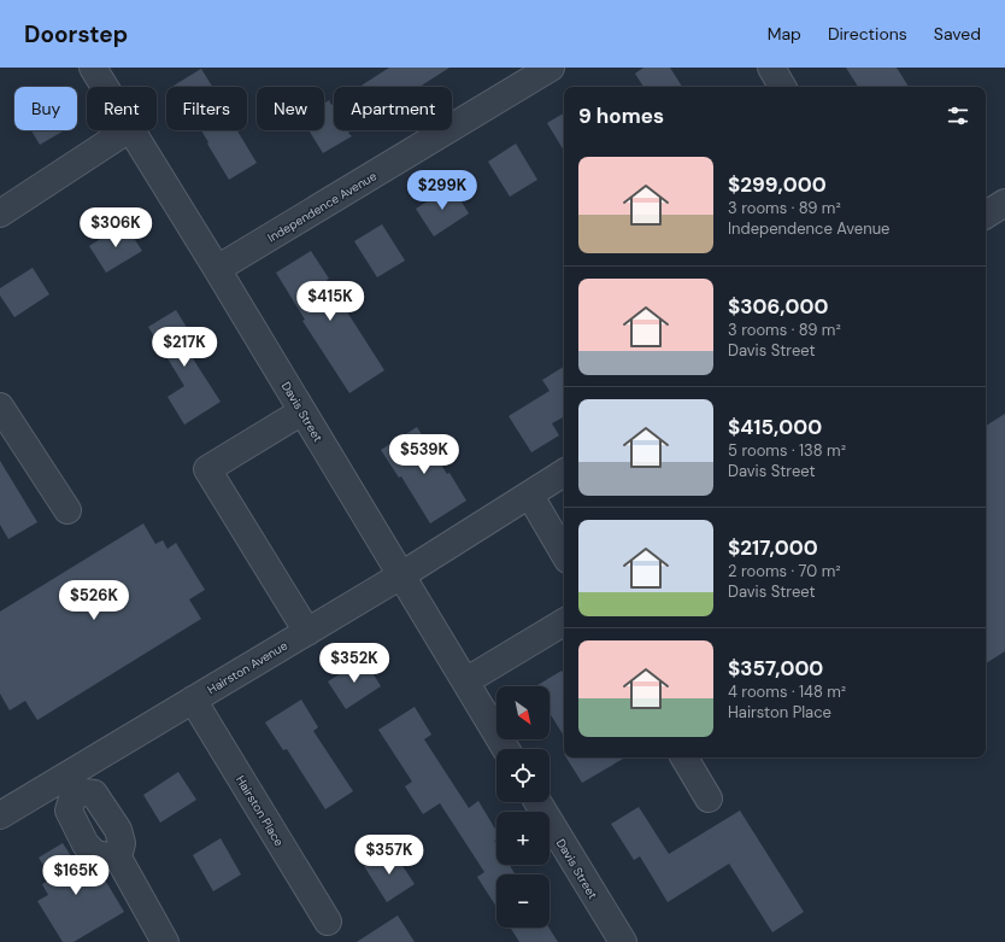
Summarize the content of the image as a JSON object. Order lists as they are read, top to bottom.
{
  "streets": {
    "street": [
      "Independence Avenue",
      "Davis Street",
      "Hairston Avenue",
      "Hairston Place"
    ]
  },
  "crossings": [
    ["Independence Avenue", "Davis Street"],
    ["Davis Street", "Hairston Avenue"],
    ["Hairston Avenue", "Hairston Place"]
  ],
  "north": "bottom right",
  "page": {
    "header": "Doorstep",
    "nav": ["Map", "Directions", "Saved"],
    "chip": [
      "Buy",
      "Rent",
      "Filters",
      "New",
      "Apartment"
    ],
    "heading": "9 homes",
    "list": [
      {
        "name": "$299,000",
        "note": "3 rooms · 89 m² · Independence Avenue"
      },
      {
        "name": "$306,000",
        "note": "3 rooms · 89 m² · Davis Street"
      },
      {
        "name": "$415,000",
        "note": "5 rooms · 138 m² · Davis Street"
      },
      {
        "name": "$217,000",
        "note": "2 rooms · 70 m² · Davis Street"
      },
      {
        "name": "$357,000",
        "note": "4 rooms · 148 m² · Hairston Place"
      }
    ],
    "price": [
      "$299K",
      "$306K",
      "$415K",
      "$217K",
      "$539K",
      "$526K",
      "$352K",
      "$357K",
      "$165K"
    ],
    "map_buttons": ["+", "−"]
  }
}
